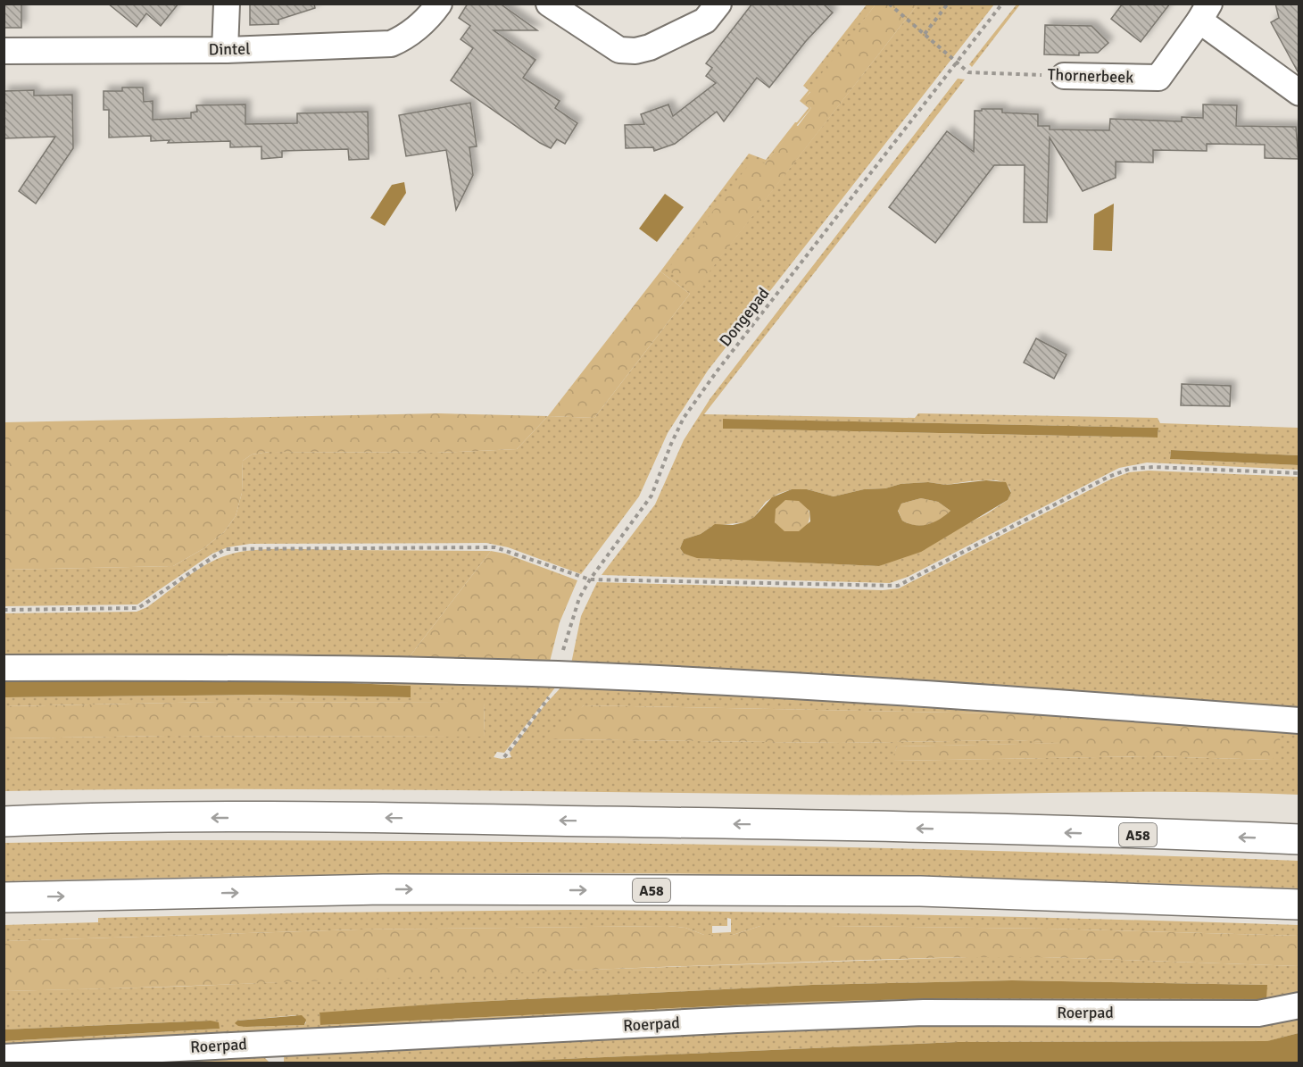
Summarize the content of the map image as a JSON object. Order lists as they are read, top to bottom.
{
  "streets": {
    "highway": ["A58"],
    "street": ["Dintel", "Thornerbeek", "Roerpad"],
    "path": ["Dongepad"]
  },
  "crossings": [
    ["Thornerbeek", "Dongepad"]
  ]
}
